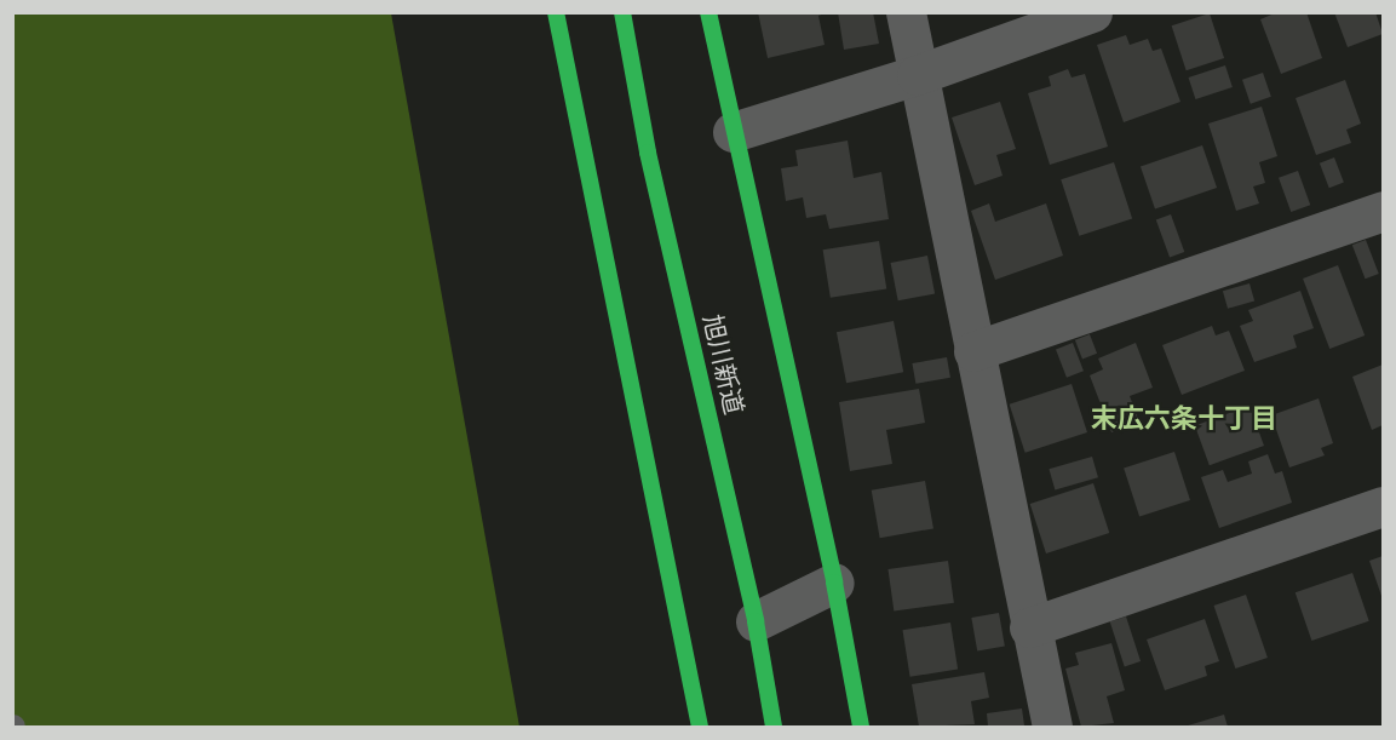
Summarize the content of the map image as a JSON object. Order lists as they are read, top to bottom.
{
  "streets": {
    "main road": ["旭川新道"]
  },
  "districts": ["末広六条十丁目"]
}
